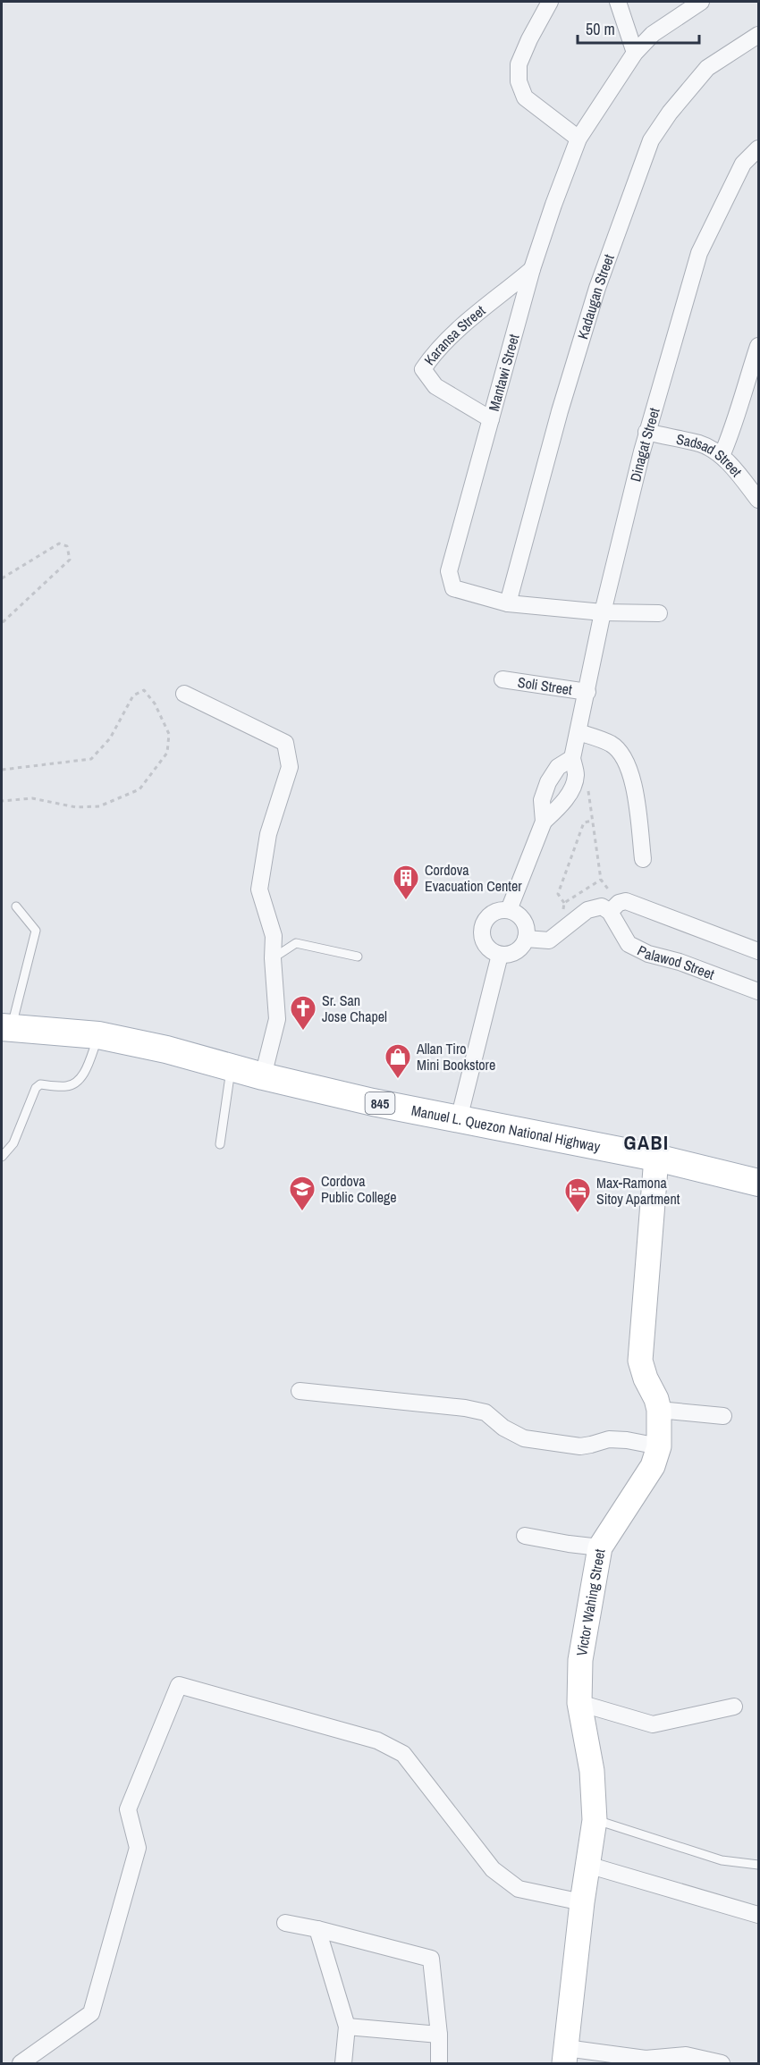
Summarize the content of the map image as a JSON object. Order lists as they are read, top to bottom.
{
  "streets": {
    "main road": ["845", "Manuel L. Quezon National Highway"],
    "street": [
      "Kadaugan Street",
      "Karansa Street",
      "Mantawi Street",
      "Dinagat Street",
      "Sadsad Street",
      "Soli Street",
      "Palawod Street",
      "Victor Wahing Street"
    ]
  },
  "crossings": [
    ["Kadaugan Street", "Mantawi Street"],
    ["Karansa Street", "Mantawi Street"],
    ["Mantawi Street", "Dinagat Street"],
    ["Dinagat Street", "Sadsad Street"],
    ["Dinagat Street", "Soli Street"],
    ["Manuel L. Quezon National Highway", "Victor Wahing Street"]
  ],
  "districts": ["GABI"],
  "places": {
    "building": ["Cordova Evacuation Center"],
    "church": ["Sr. San Jose Chapel"],
    "shop": ["Allan Tiro Mini Bookstore"],
    "school or university": ["Cordova Public College"],
    "hotel": ["Max-Ramona Sitoy Apartment"]
  },
  "scale_bar": "50 m"
}
